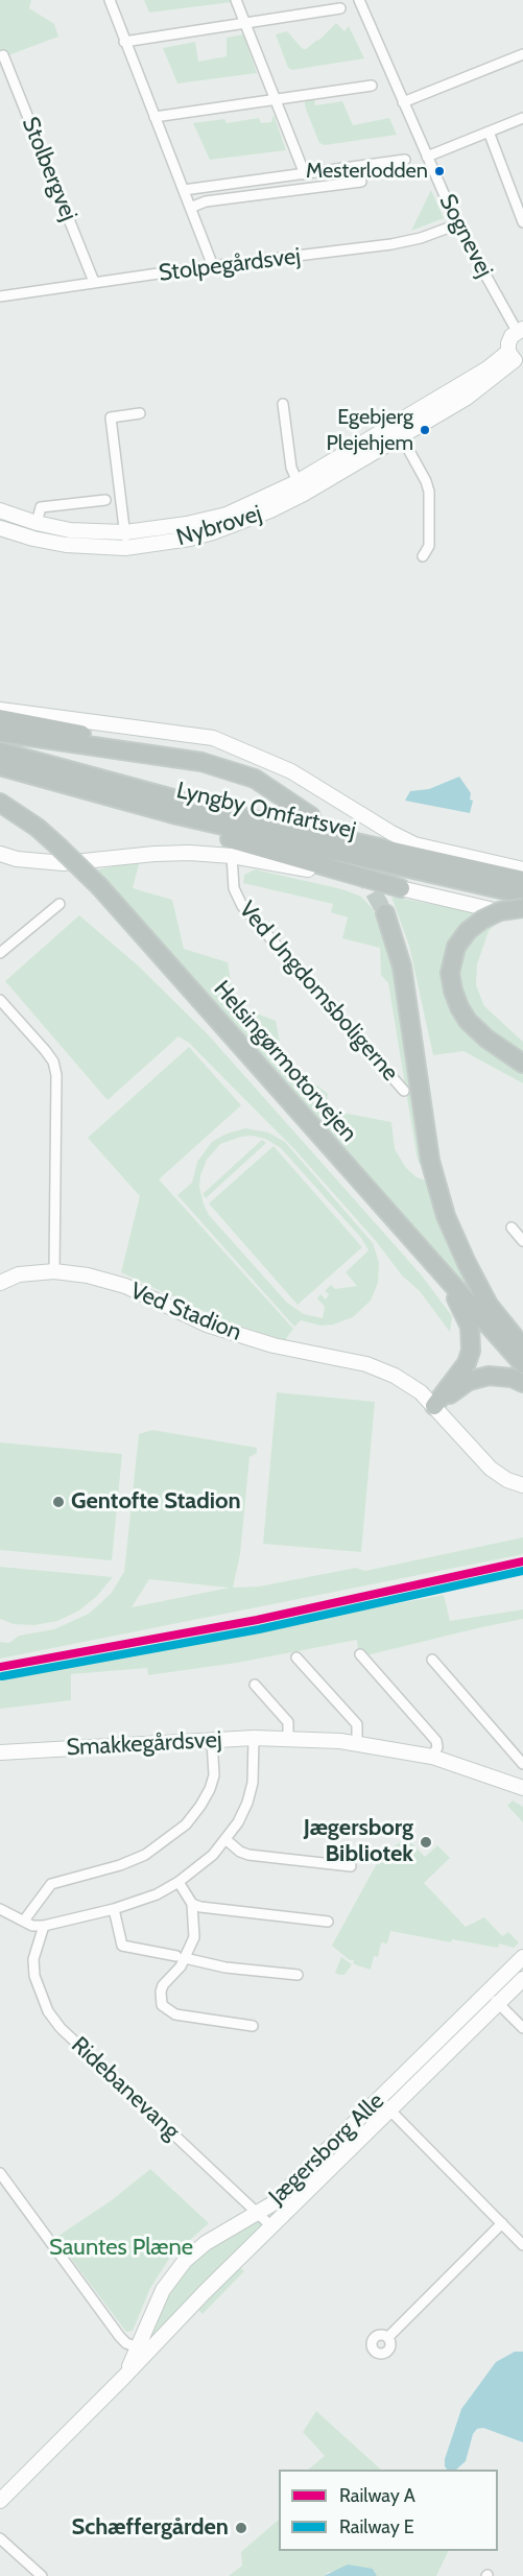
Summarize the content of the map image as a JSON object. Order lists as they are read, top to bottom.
{
  "streets": {
    "highway": ["Lyngby Omfartsvej", "Helsingørmotorvejen"],
    "street": [
      "Stolbergvej",
      "Sognevej",
      "Stolpegårdsvej",
      "Nybrovej",
      "Ved Ungdomsboligerne",
      "Ved Stadion",
      "Smakkegårdsvej",
      "Ridebanevang",
      "Jægersborg Alle"
    ]
  },
  "crossings": [
    ["Stolbergvej", "Stolpegårdsvej"],
    ["Sognevej", "Stolpegårdsvej"],
    ["Ridebanevang", "Jægersborg Alle"]
  ],
  "parks": ["Sauntes Plæne"],
  "places": [
    "Mesterlodden",
    "Egebjerg Plejehjem",
    "Gentofte Stadion",
    "Jægersborg Bibliotek",
    "Schæffergården"
  ],
  "lines": ["rail line A", "rail line E"],
  "legend": ["Railway A", "Railway E"]
}
